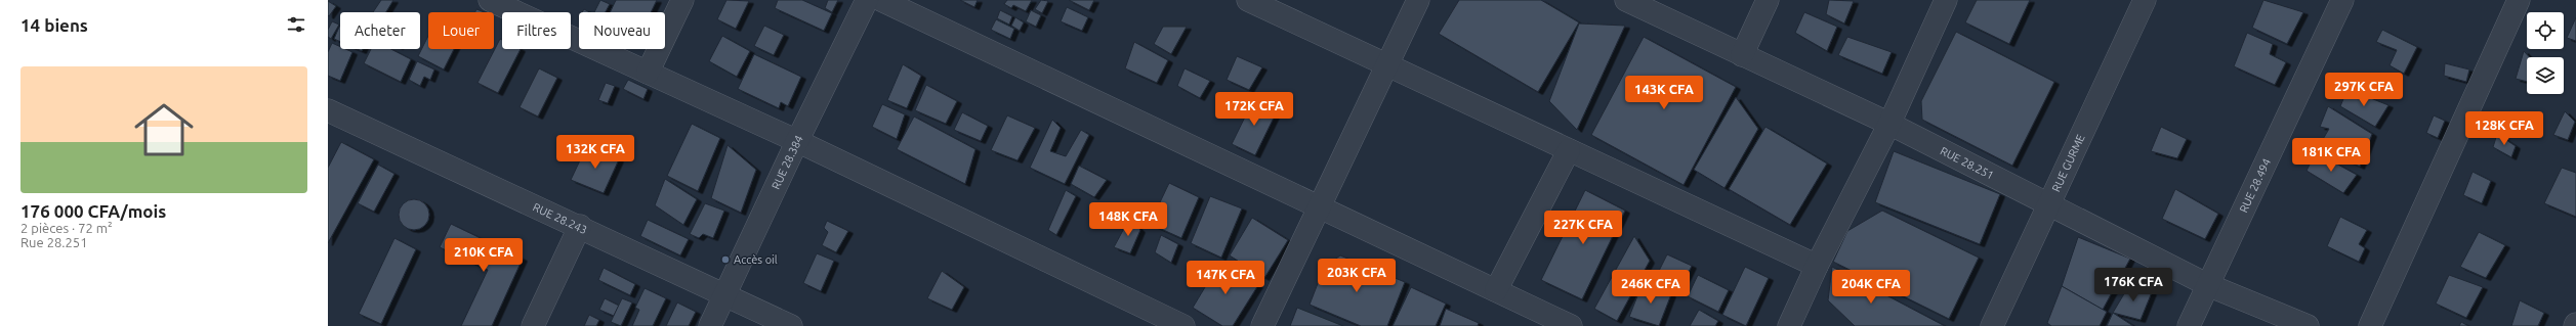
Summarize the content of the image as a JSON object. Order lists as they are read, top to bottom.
{
  "streets": {
    "street": [
      "RUE 28.384",
      "RUE GURME",
      "RUE 28.251",
      "RUE 28.494",
      "RUE 28.243"
    ]
  },
  "crossings": [
    ["RUE 28.384", "RUE 28.243"],
    ["RUE GURME", "RUE 28.251"],
    ["RUE 28.251", "RUE 28.494"]
  ],
  "places": ["Accès oil"],
  "page": {
    "heading": "14 biens",
    "chip": [
      "Acheter",
      "Louer",
      "Filtres",
      "Nouveau"
    ],
    "list": [
      {
        "name": "176 000 CFA/mois",
        "note": "2 pièces · 72 m² · Rue 28.251"
      }
    ],
    "price": [
      "297K CFA",
      "143K CFA",
      "172K CFA",
      "128K CFA",
      "132K CFA",
      "181K CFA",
      "148K CFA",
      "227K CFA",
      "210K CFA",
      "203K CFA",
      "147K CFA",
      "176K CFA",
      "246K CFA",
      "204K CFA"
    ]
  }
}
